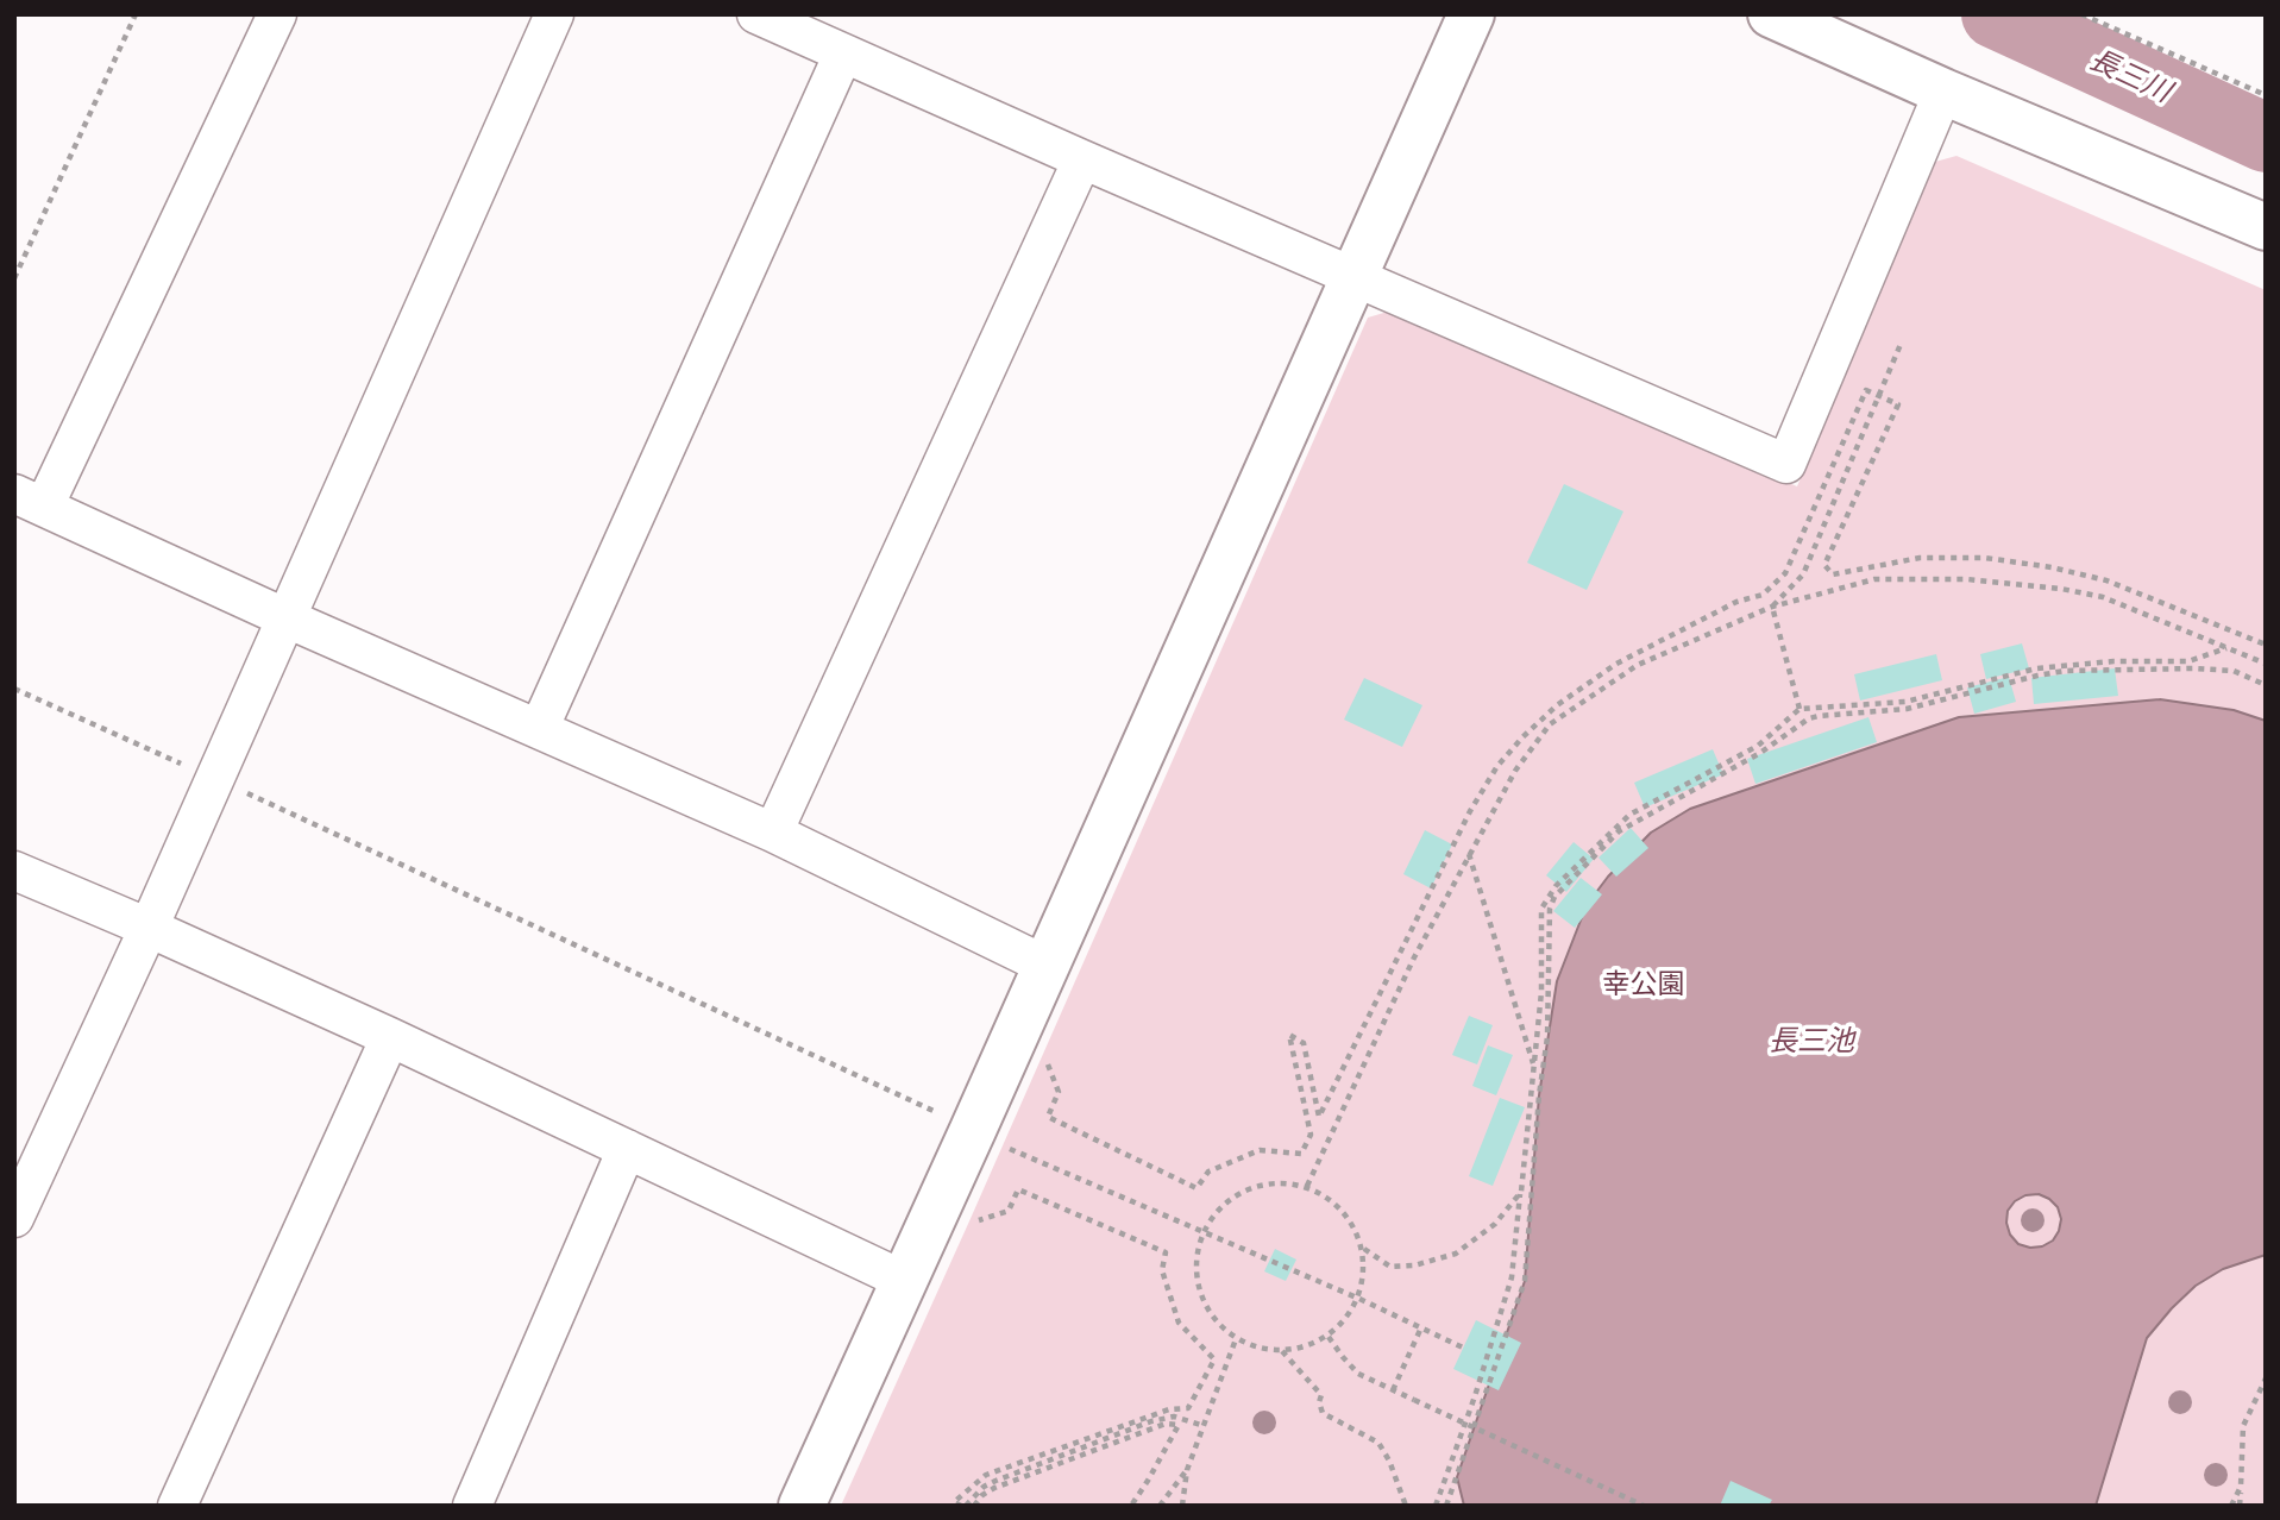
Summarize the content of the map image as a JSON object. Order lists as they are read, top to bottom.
{
  "water": ["長三川", "長三池"],
  "parks": ["幸公園"]
}
